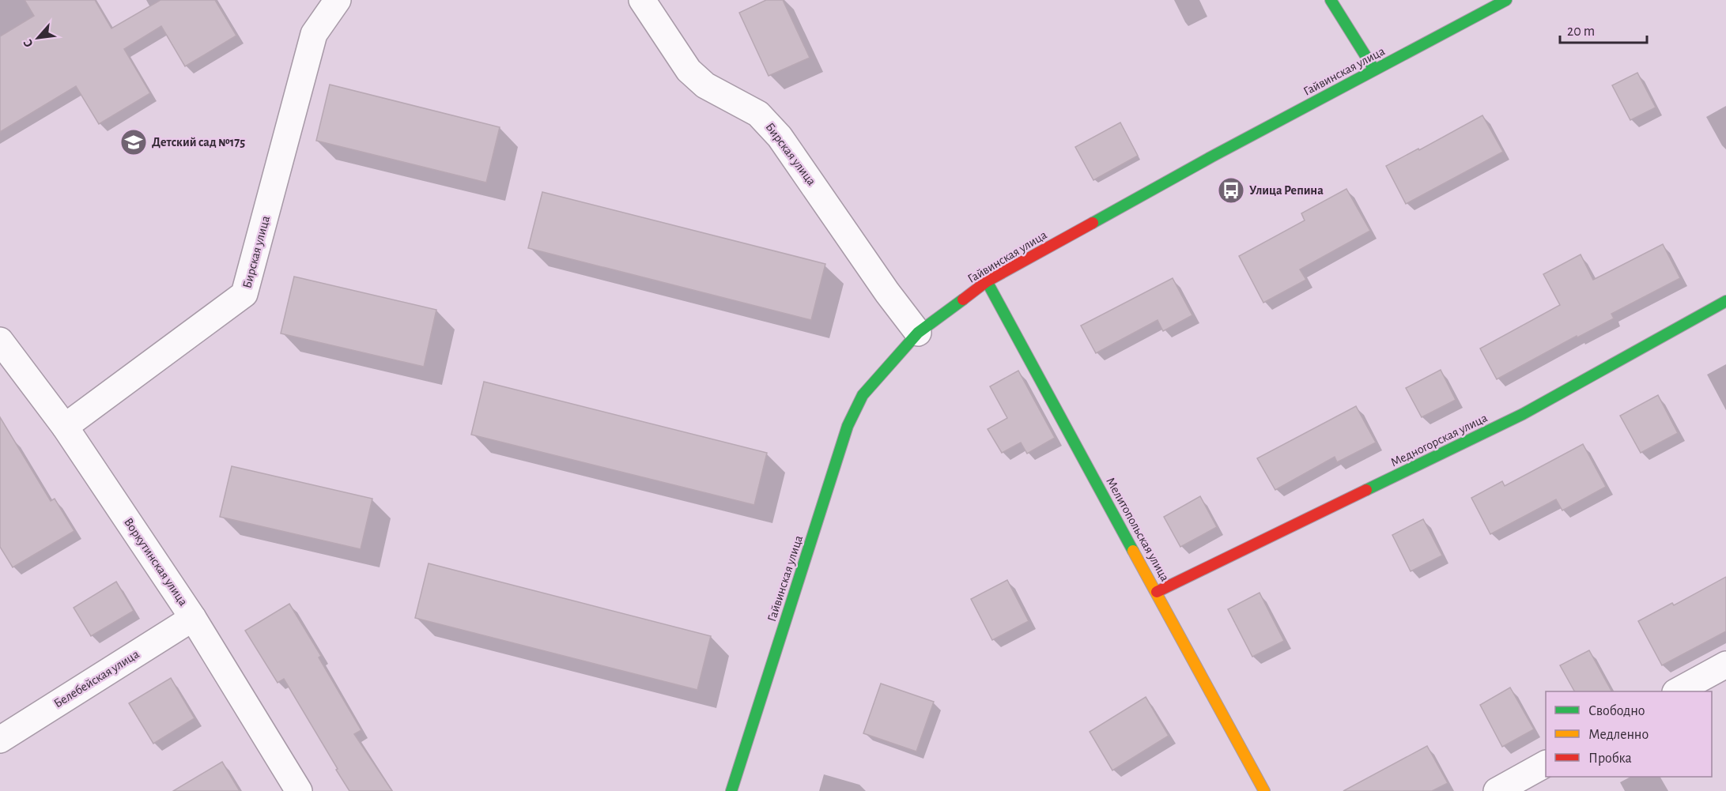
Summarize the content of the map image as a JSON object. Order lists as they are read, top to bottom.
{
  "streets": {
    "main road": ["Гайвинская улица", "Медногорская улица", "Мелитопольская улица"],
    "street": ["Бирская улица", "Воркутинская улица", "Белебейская улица"]
  },
  "crossings": [
    ["Гайвинская улица", "Бирская улица"],
    ["Гайвинская улица", "Мелитопольская улица"],
    ["Бирская улица", "Воркутинская улица"],
    ["Медногорская улица", "Мелитопольская улица"],
    ["Воркутинская улица", "Белебейская улица"]
  ],
  "places": {
    "school or university": ["Детский сад №175"],
    "bus stop": ["Улица Репина"]
  },
  "legend": ["Свободно", "Медленно", "Пробка"],
  "scale_bar": "20 m",
  "north": "bottom left"
}
